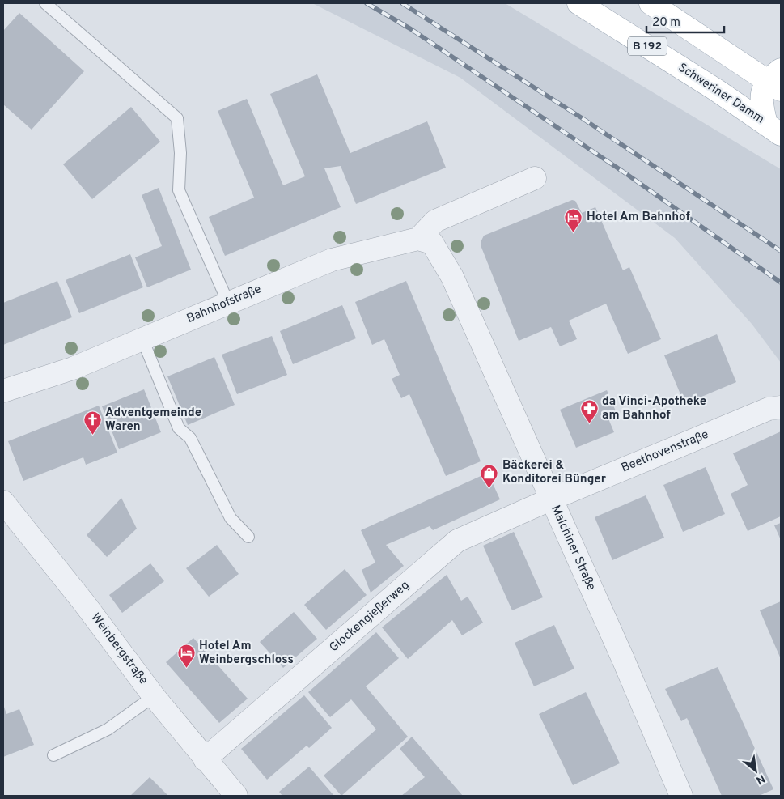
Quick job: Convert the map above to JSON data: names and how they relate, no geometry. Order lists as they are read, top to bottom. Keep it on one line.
{"streets":{"main road":["B 192","Schweriner Damm"],"street":["Bahnhofstraße","Beethovenstraße","Malchiner Straße","Glockengießerweg","Weinbergstraße"]},"crossings":[["B 192","Schweriner Damm"],["Bahnhofstraße","Malchiner Straße"],["Beethovenstraße","Malchiner Straße"],["Beethovenstraße","Glockengießerweg"],["Malchiner Straße","Glockengießerweg"],["Glockengießerweg","Weinbergstraße"]],"places":{"hotel":["Hotel Am Bahnhof","Hotel Am Weinbergschloss"],"pharmacy":["da Vinci-Apotheke am Bahnhof"],"church":["Adventgemeinde Waren"],"shop":["Bäckerei & Konditorei Bünger"]},"scale_bar":"20 m","north":"bottom right"}
